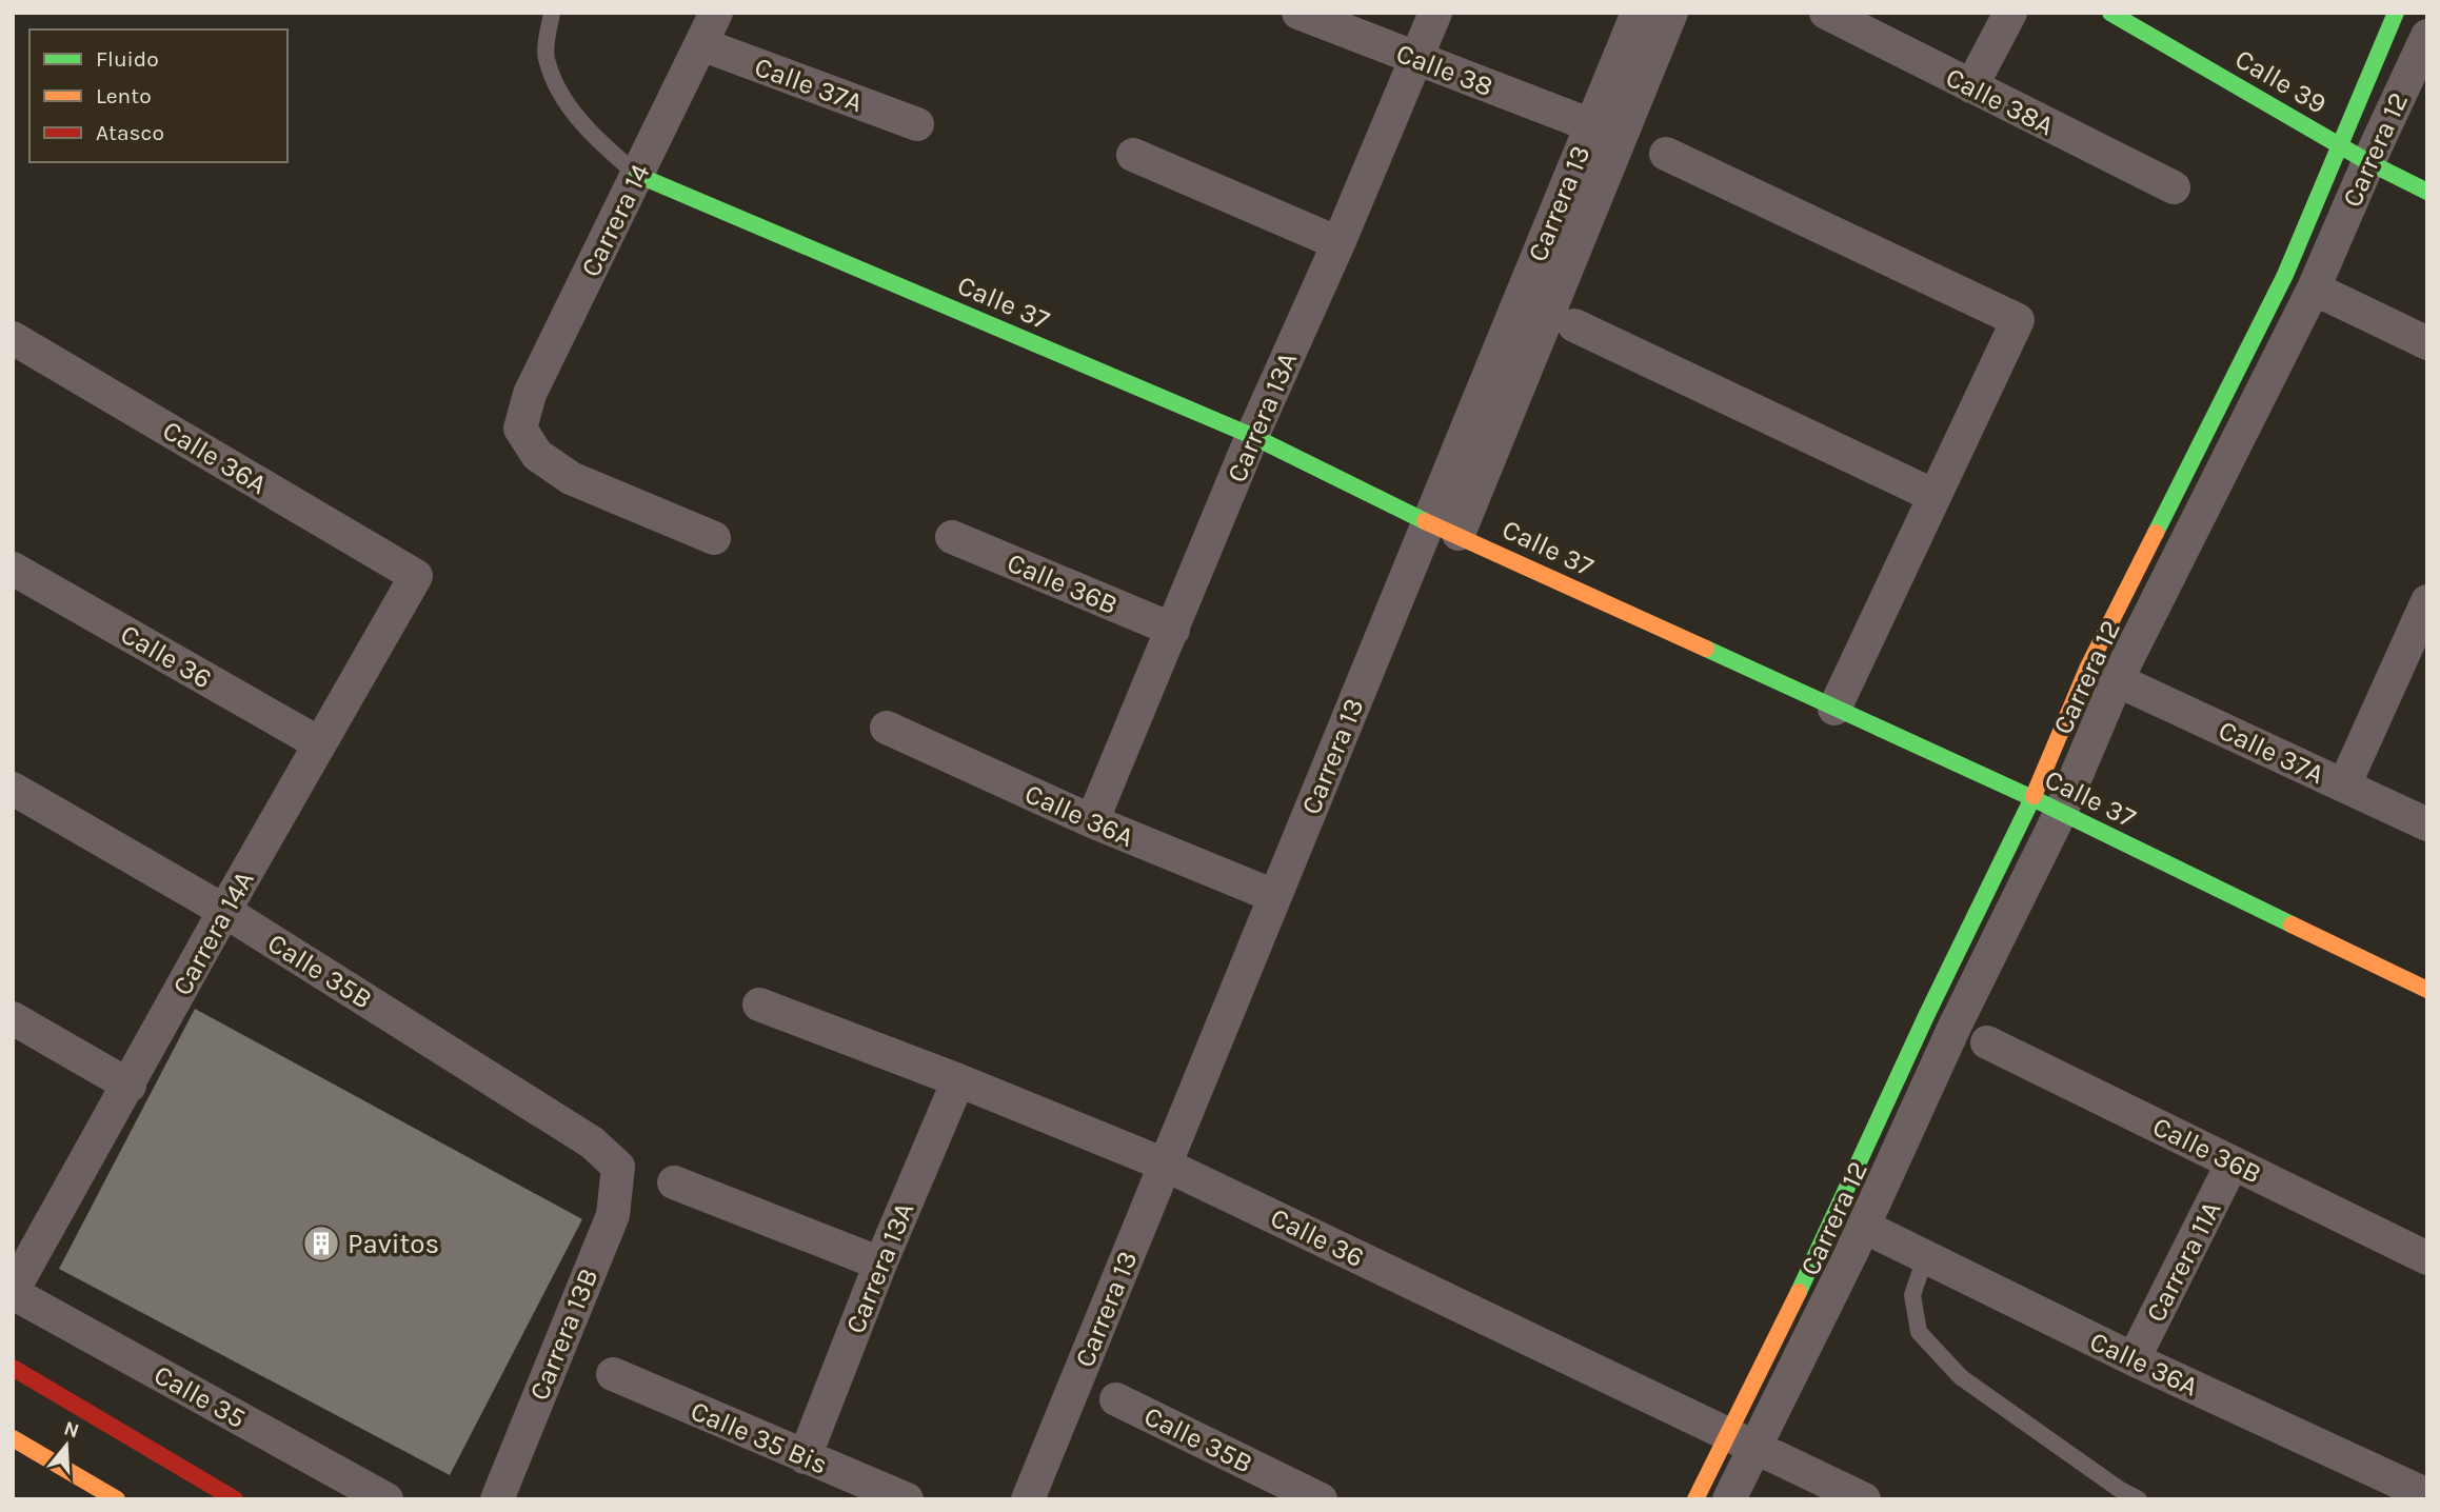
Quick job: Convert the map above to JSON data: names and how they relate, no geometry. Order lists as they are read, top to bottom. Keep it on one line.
{"streets":{"street":["Calle 38","Calle 39","Calle 37A","Calle 38A","Carrera 12","Carrera 13","Carrera 14","Calle 37","Carrera 13A","Calle 36A","Calle 36B","Calle 36","Carrera 14A","Calle 35B","Carrera 11A","Carrera 13B","Calle 35","Calle 35 Bis"]},"crossings":[["Calle 38","Carrera 13"],["Calle 38","Carrera 13A"],["Calle 39","Carrera 12"],["Calle 37A","Carrera 12"],["Calle 37A","Carrera 14"],["Carrera 12","Calle 37"],["Carrera 12","Calle 36A"],["Carrera 12","Calle 36"],["Carrera 13","Calle 37"],["Carrera 13","Calle 36A"],["Carrera 13","Calle 36"],["Carrera 14","Calle 37"],["Calle 37","Carrera 13A"],["Carrera 13A","Calle 36A"],["Carrera 13A","Calle 36B"],["Carrera 13A","Calle 36"],["Carrera 13A","Calle 35 Bis"],["Calle 36A","Carrera 14A"],["Calle 36A","Carrera 11A"],["Calle 36B","Carrera 11A"],["Calle 36","Carrera 14A"],["Carrera 14A","Calle 35B"],["Carrera 14A","Calle 35"],["Calle 35B","Carrera 13B"]],"places":{"building":["Pavitos"]},"legend":["Fluido","Lento","Atasco"],"north":"top"}
